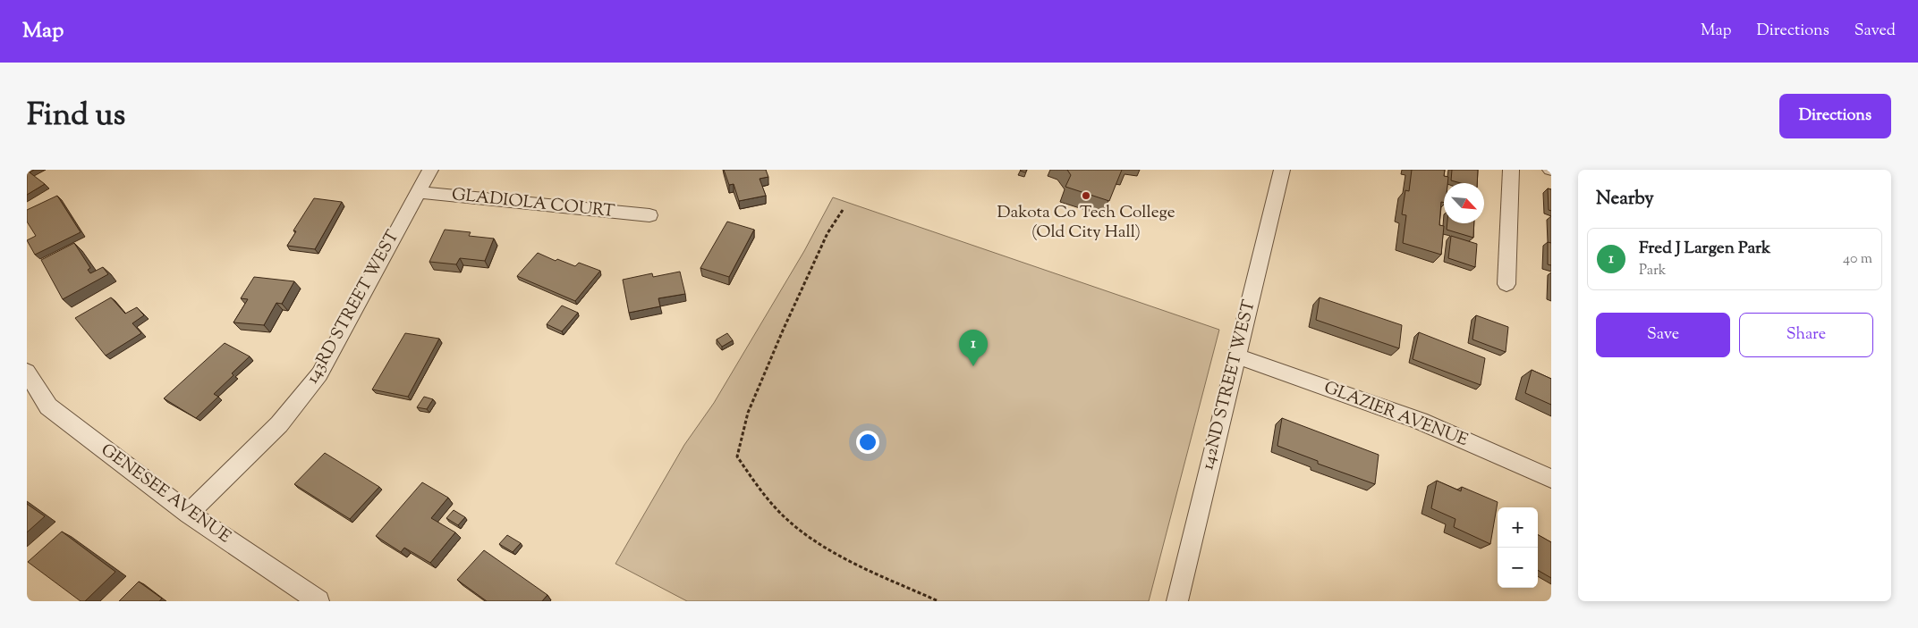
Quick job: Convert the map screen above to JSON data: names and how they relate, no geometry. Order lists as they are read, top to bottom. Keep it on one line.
{"streets":{"street":["GLADIOLA COURT","143RD STREET WEST","142ND STREET WEST","GLAZIER AVENUE","GENESEE AVENUE"]},"crossings":[["GLADIOLA COURT","143RD STREET WEST"],["143RD STREET WEST","GENESEE AVENUE"],["142ND STREET WEST","GLAZIER AVENUE"]],"places":["Dakota Co Tech College (Old City Hall)"],"north":"bottom right","page":{"header":"Map","nav":["Map","Directions","Saved"],"title":"Find us","buttons":["Directions",["Save","Share"]],"heading":"Nearby","list":[{"mark":"1","name":"Fred J Largen Park","note":"Park","value":"40 m"}],"pins":"1","map_buttons":["+","−"]}}
